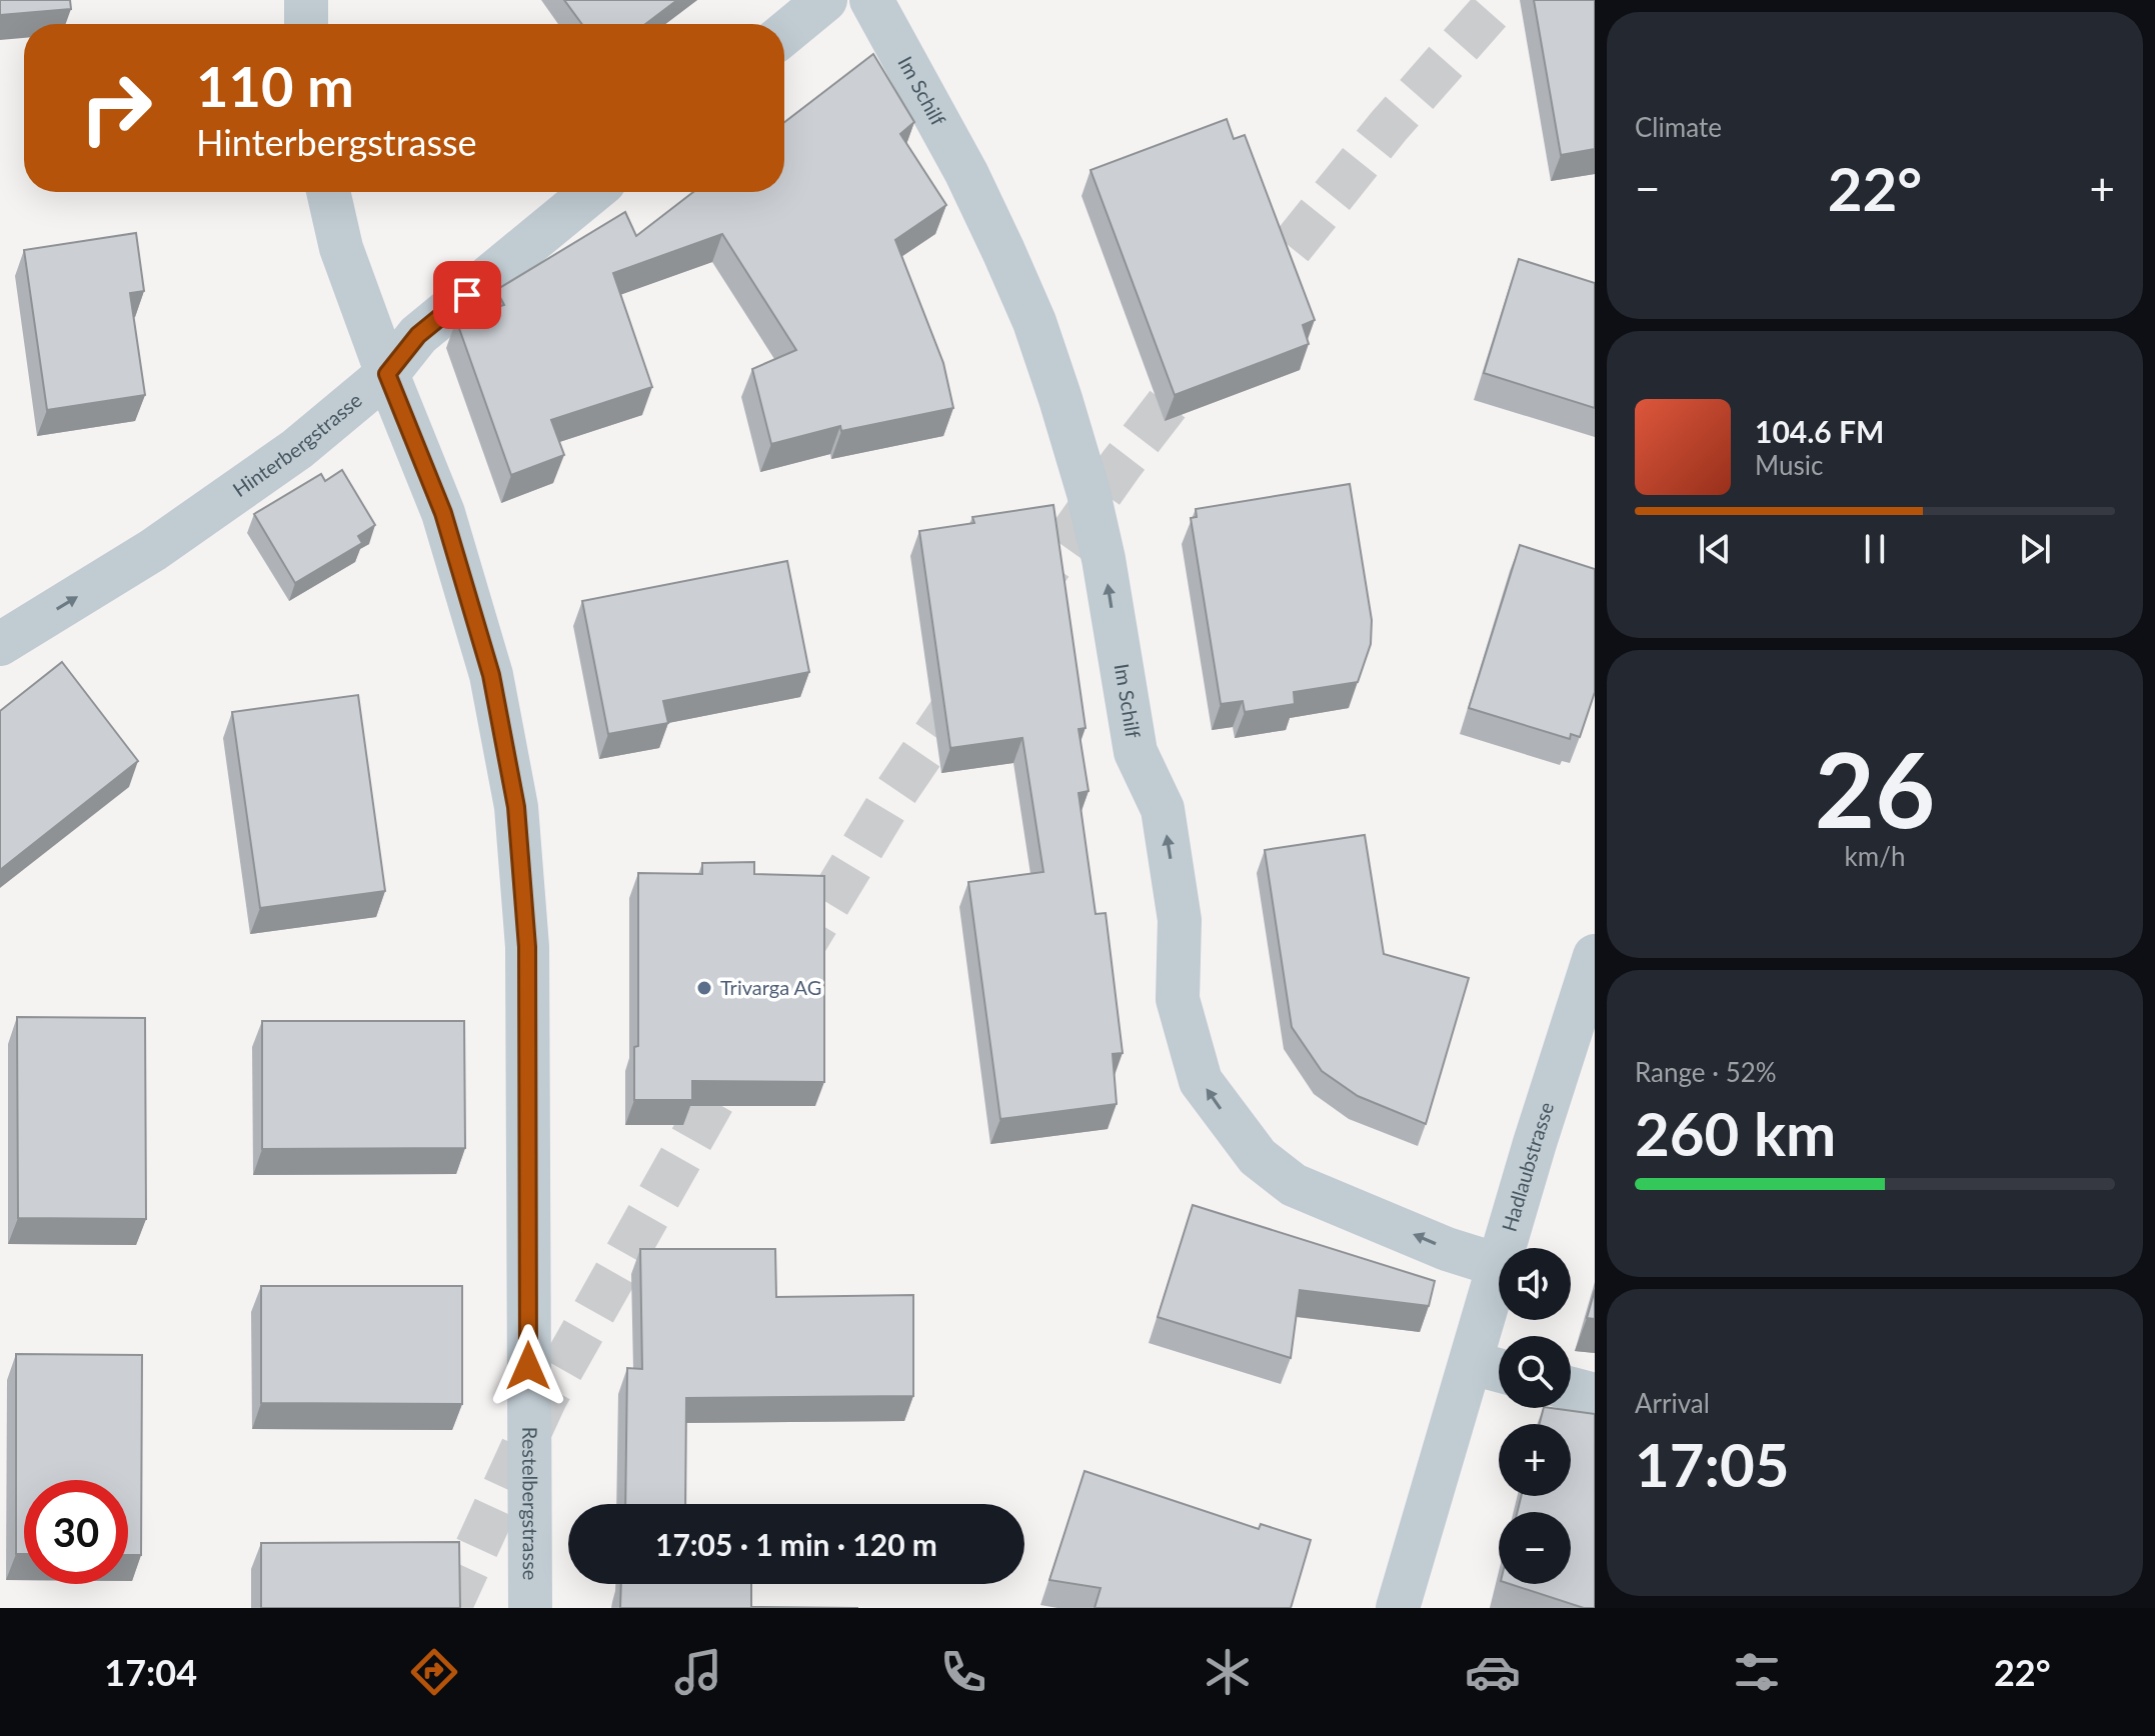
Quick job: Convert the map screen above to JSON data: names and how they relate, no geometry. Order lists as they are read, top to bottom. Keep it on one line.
{"streets":{"street":["Im Schilf","Hinterbergstrasse","Hadlaubstrasse","Restelbergstrasse"]},"crossings":[["Im Schilf","Hadlaubstrasse"],["Hinterbergstrasse","Restelbergstrasse"]],"one_way":["Im Schilf","Hinterbergstrasse"],"places":["Trivarga AG"],"page":{"tile":["Climate",["26","km/h"],["Range · 52%","260 km"],["Arrival","17:05"]],"turn":["110 m","Hinterbergstrasse"],"heat":["−","22°","+"],"song":["104.6 FM","Music"],"map_buttons":["+","−"],"limit":"30","trip":"17:05 · 1 min · 120 m","tabs":["17:04","22°"]}}
